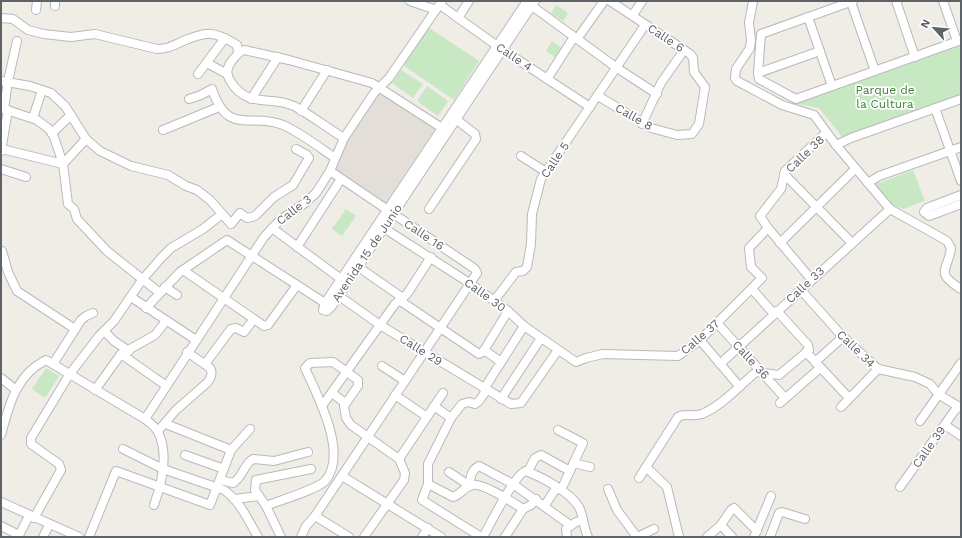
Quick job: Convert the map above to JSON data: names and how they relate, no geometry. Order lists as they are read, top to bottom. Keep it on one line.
{"streets":{"street":["Calle 6","Calle 4","Calle 8","Calle 38","Calle 5","Calle 3","Calle 16","Avenida 15 de Junio","Calle 33","Calle 30","Calle 37","Calle 34","Calle 29","Calle 36","Calle 39"]},"crossings":[["Calle 6","Calle 8"],["Calle 6","Calle 5"],["Calle 4","Calle 5"],["Calle 4","Calle 3"],["Calle 4","Avenida 15 de Junio"],["Calle 8","Calle 5"],["Calle 38","Calle 37"],["Calle 5","Calle 30"],["Calle 3","Calle 16"],["Calle 16","Avenida 15 de Junio"],["Calle 16","Calle 30"],["Avenida 15 de Junio","Calle 29"],["Calle 33","Calle 34"],["Calle 33","Calle 36"],["Calle 30","Calle 37"],["Calle 30","Calle 29"],["Calle 37","Calle 36"]],"parks":["Parque de la Cultura"],"north":"top left"}
